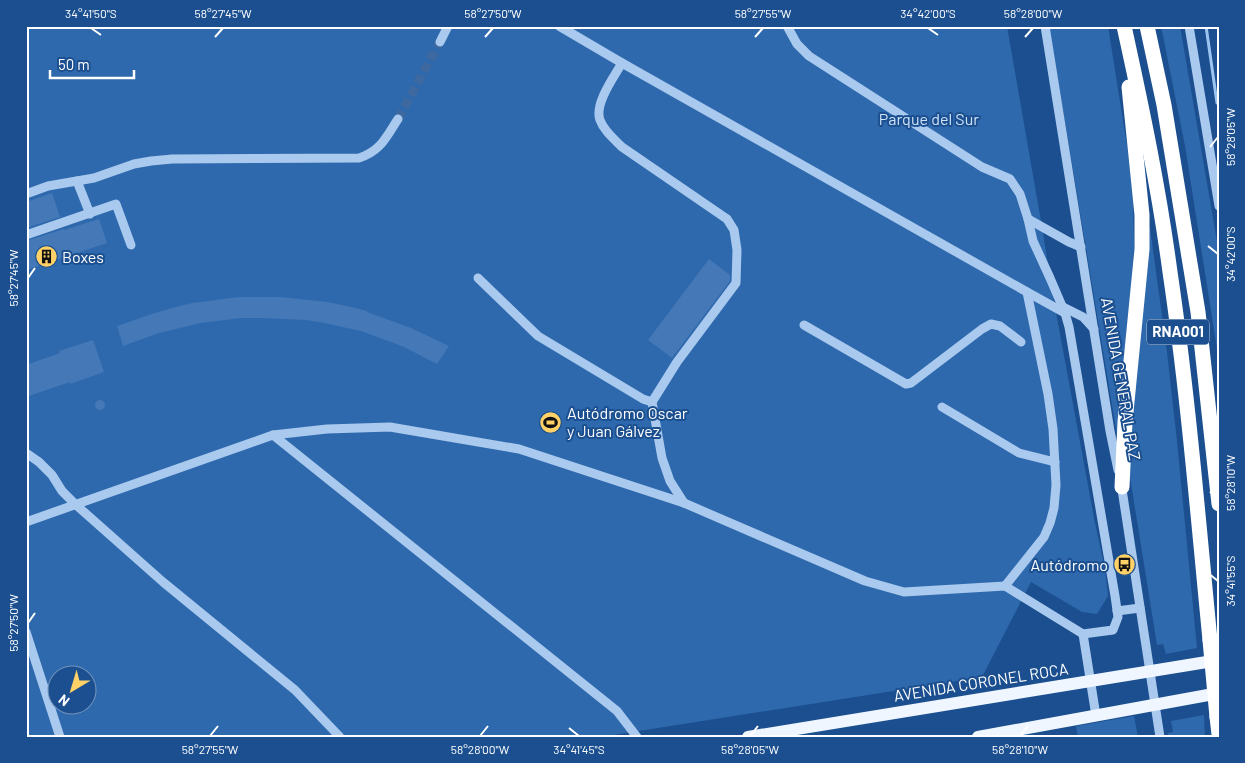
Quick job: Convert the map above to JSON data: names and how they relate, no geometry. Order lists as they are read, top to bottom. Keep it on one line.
{"streets":{"highway":["RNA001"],"main road":["AVENIDA CORONEL ROCA"],"street":["AVENIDA GENERAL PAZ"]},"crossings":[["AVENIDA GENERAL PAZ","AVENIDA CORONEL ROCA"]],"parks":["Parque del Sur"],"places":{"building":["Boxes"],"sports":["Autódromo Oscar y Juan Gálvez"],"bus stop":["Autódromo"]},"scale_bar":"50 m","north":"bottom left","coordinates":["34°41'50\"S","58°27'45\"W","58°27'50\"W","58°27'55\"W","34°42'00\"S","58°28'00\"W","58°28'05\"W","58°28'10\"W","34°41'55\"S","34°41'45\"S"]}
